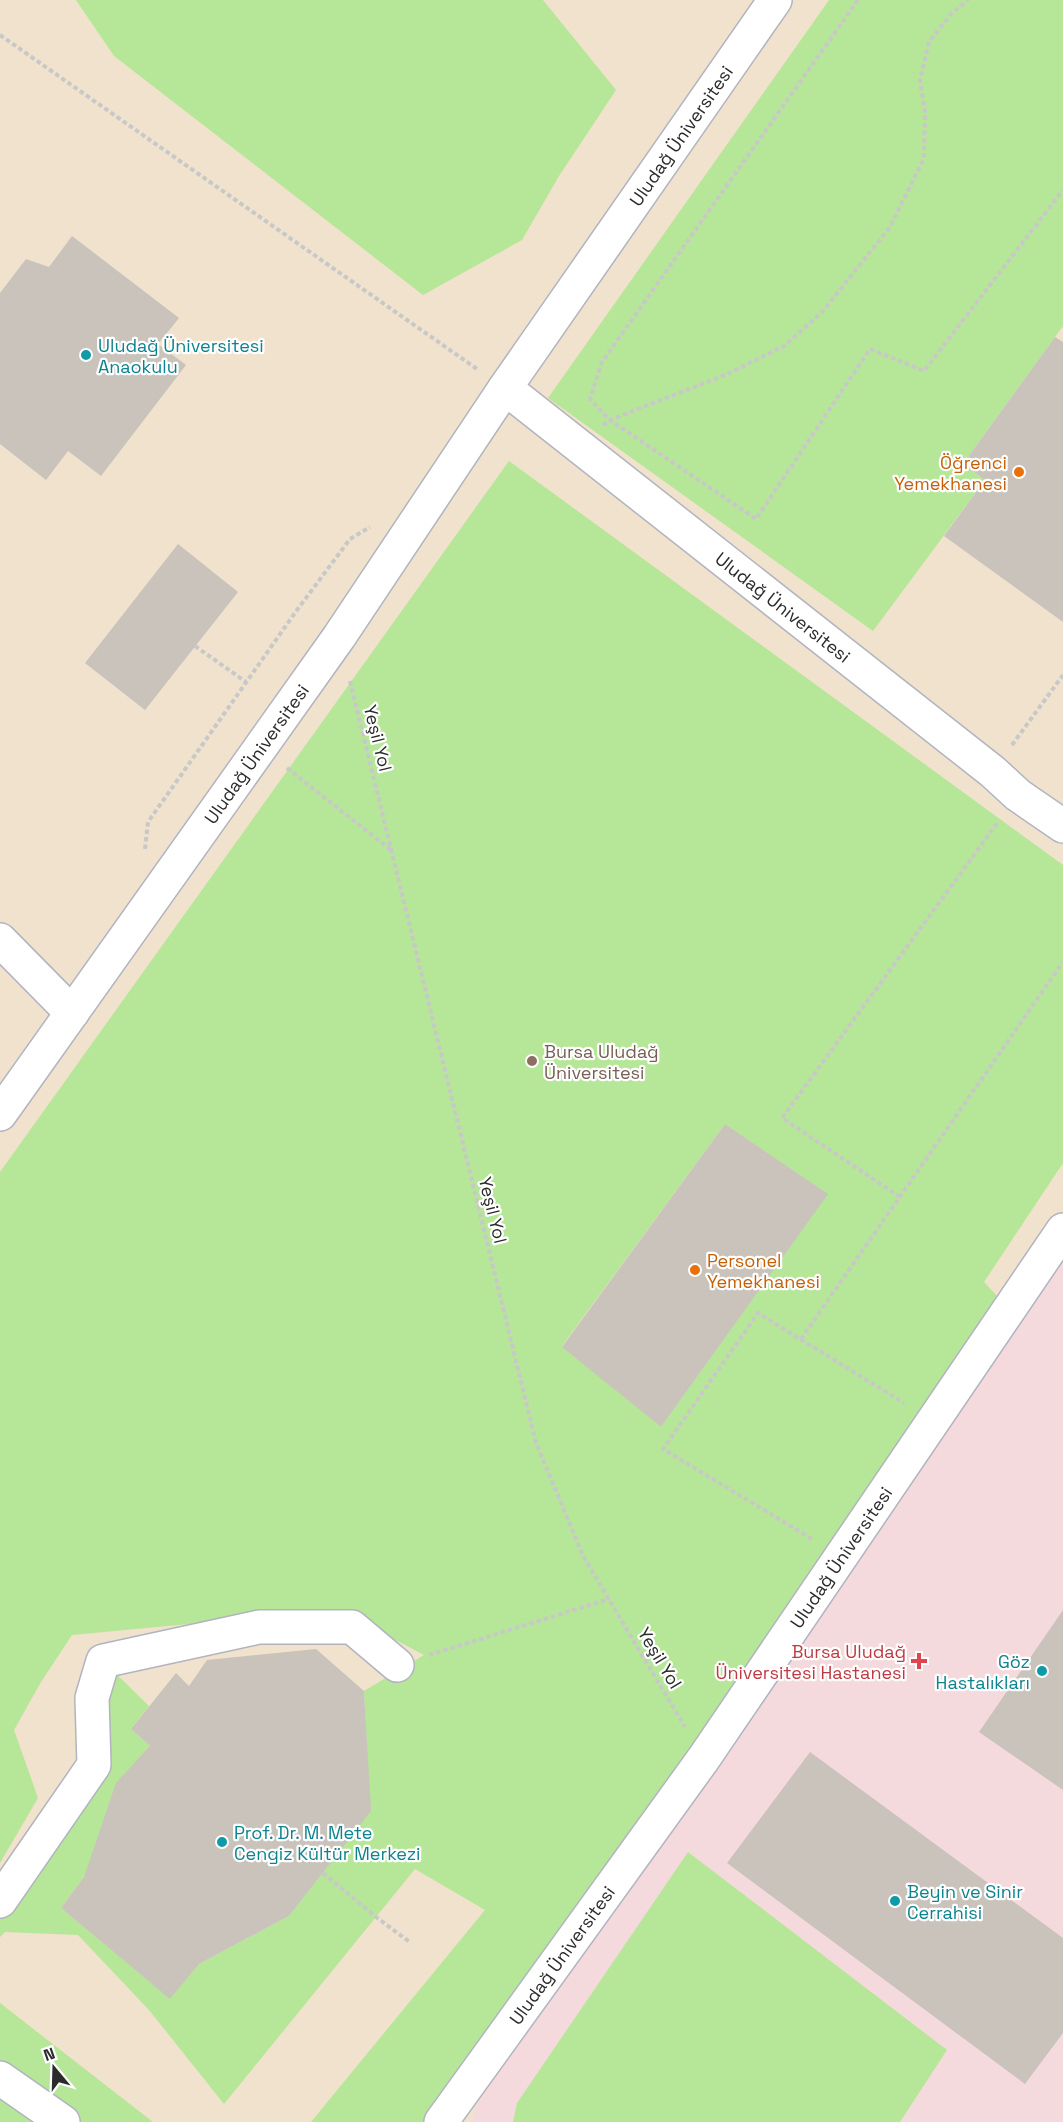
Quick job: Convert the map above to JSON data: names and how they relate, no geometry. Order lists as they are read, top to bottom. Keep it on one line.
{"streets":{"street":["Uludağ Üniversitesi"],"path":["Yeşil Yol"]},"crossings":[["Uludağ Üniversitesi","Yeşil Yol"]],"places":{"other":["Uludağ Üniversitesi Anaokulu","Öğrenci Yemekhanesi","Bursa Uludağ Üniversitesi","Personel Yemekhanesi","Göz Hastalıkları","Prof. Dr. M. Mete Cengiz Kültür Merkezi","Beyin ve Sinir Cerrahisi"],"health":["Bursa Uludağ Üniversitesi Hastanesi"]},"north":"top"}
